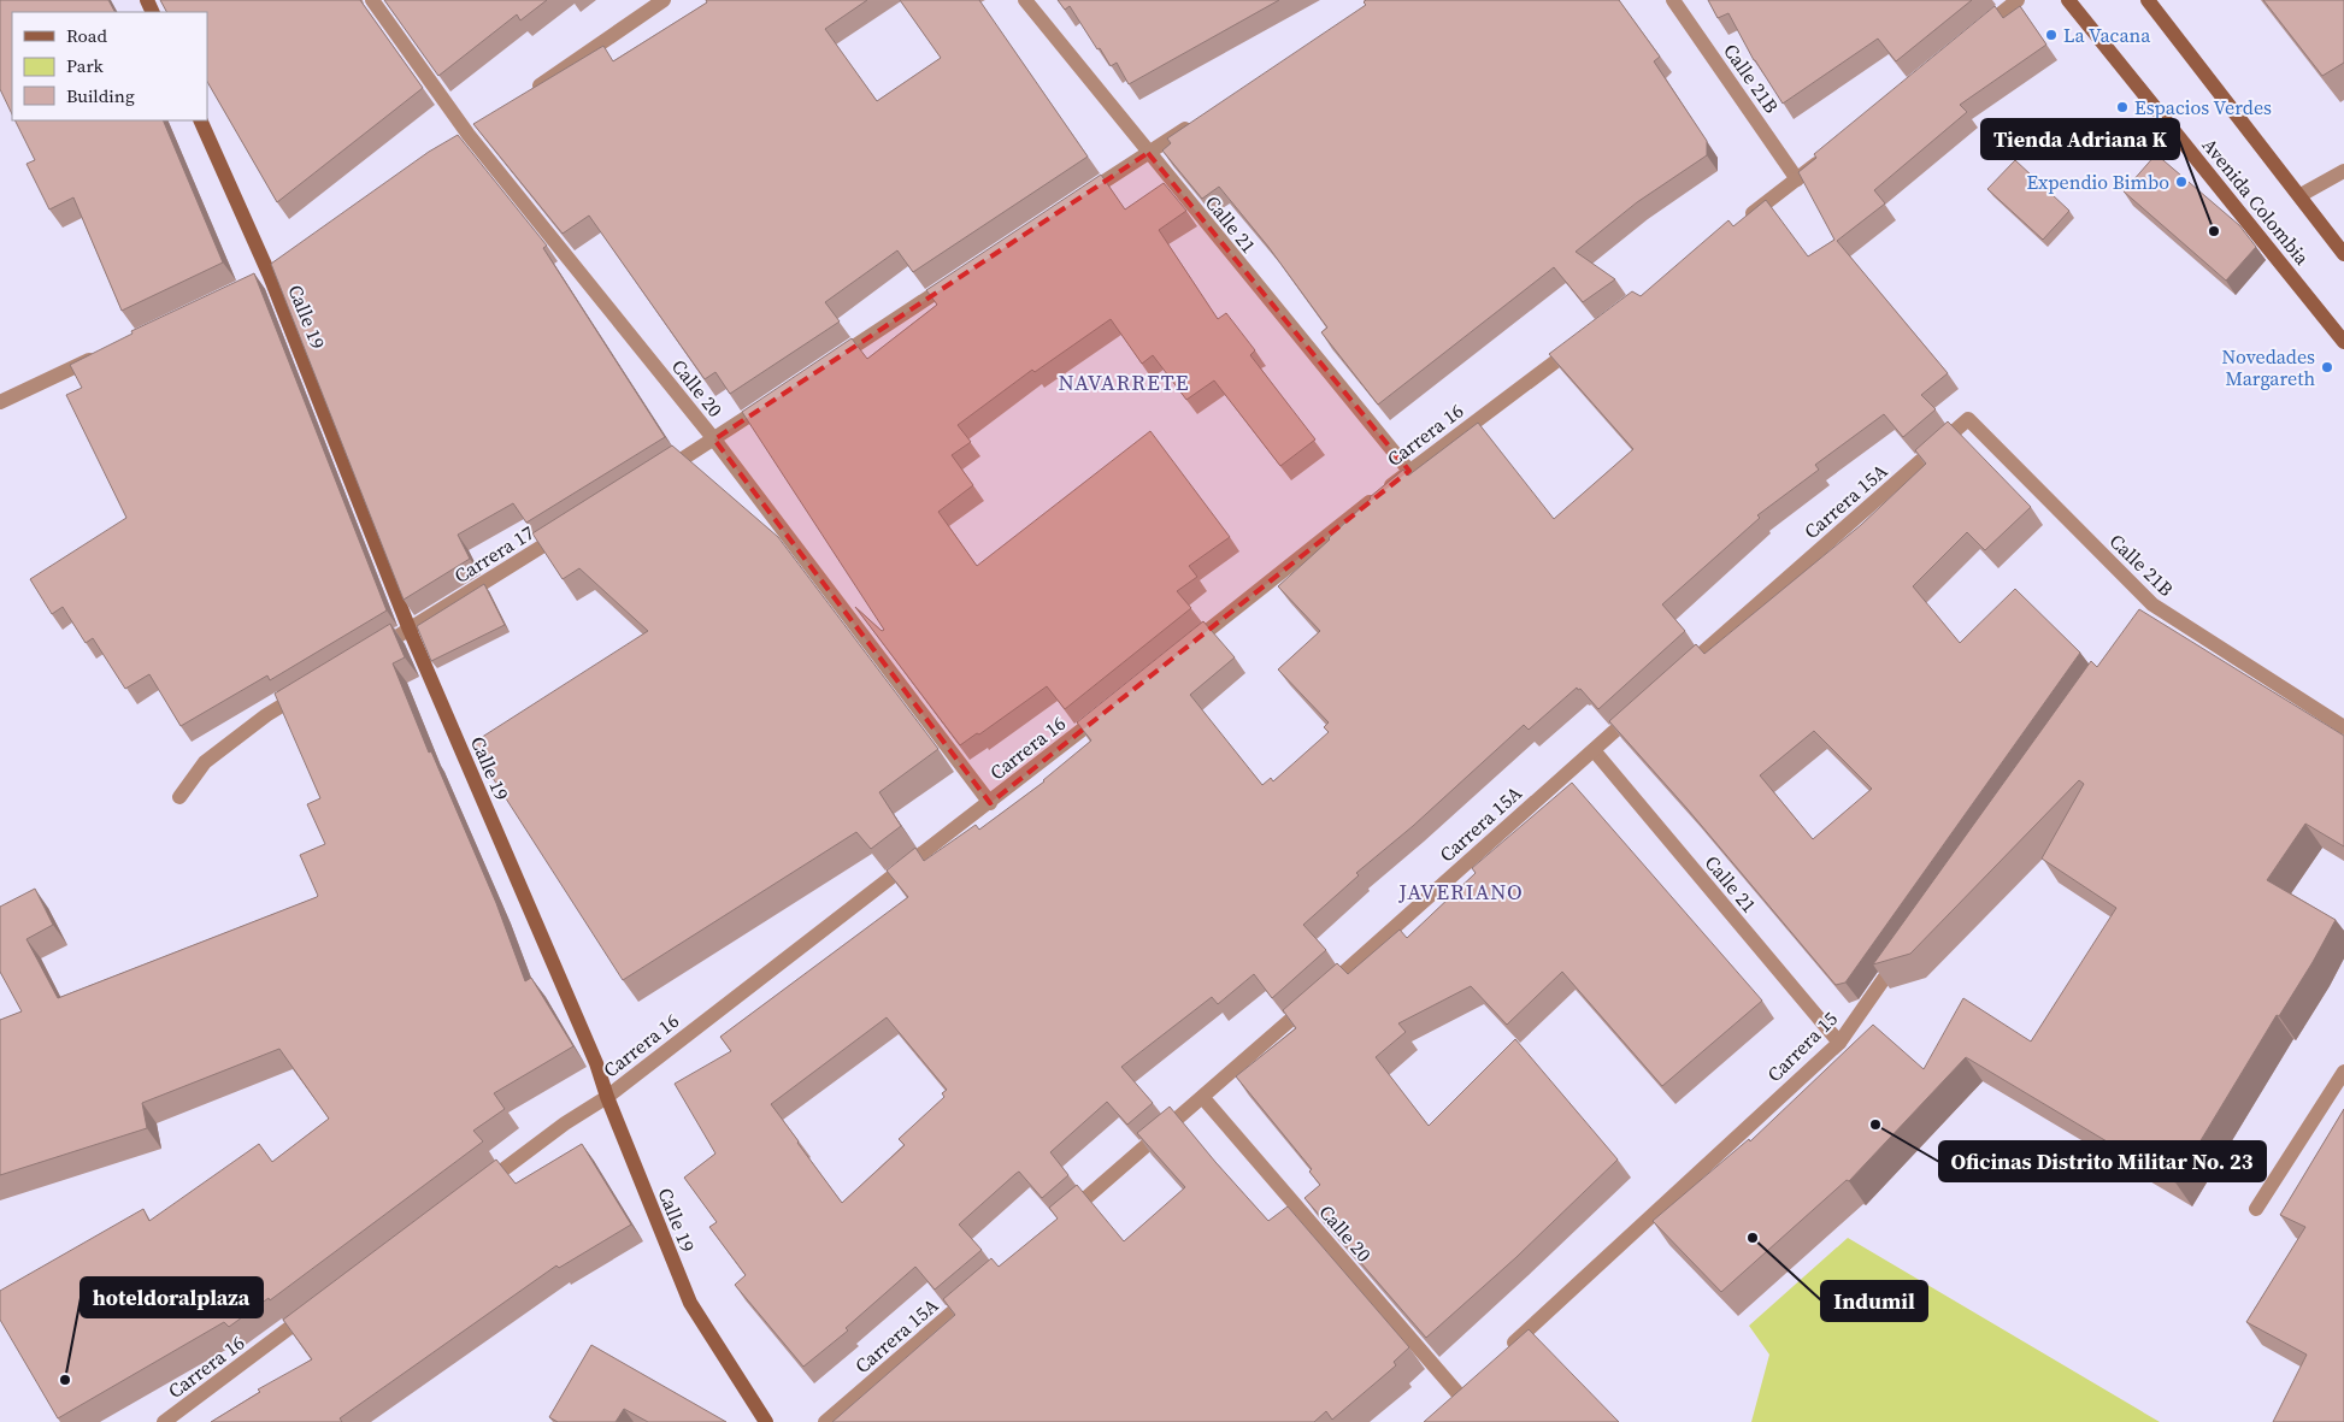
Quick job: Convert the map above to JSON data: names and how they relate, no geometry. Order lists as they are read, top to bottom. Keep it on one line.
{"streets":{"street":["Calle 21B","Avenida Colombia","Calle 21","Calle 19","Calle 20","Carrera 16","Carrera 15A","Carrera 17","Carrera 15"]},"crossings":[["Calle 21B","Carrera 15A"],["Calle 21","Carrera 16"],["Calle 21","Carrera 15A"],["Calle 21","Carrera 15"],["Calle 19","Carrera 16"],["Calle 19","Carrera 17"],["Calle 20","Carrera 16"],["Calle 20","Carrera 15A"]],"districts":["NAVARRETE","JAVERIANO"],"places":["La Vacana","Espacios Verdes","Expendio Bimbo","Tienda Adriana K","Novedades Margareth","Oficinas Distrito Militar No. 23","Indumil","hoteldoralplaza"],"legend":["Road","Park","Building"]}
